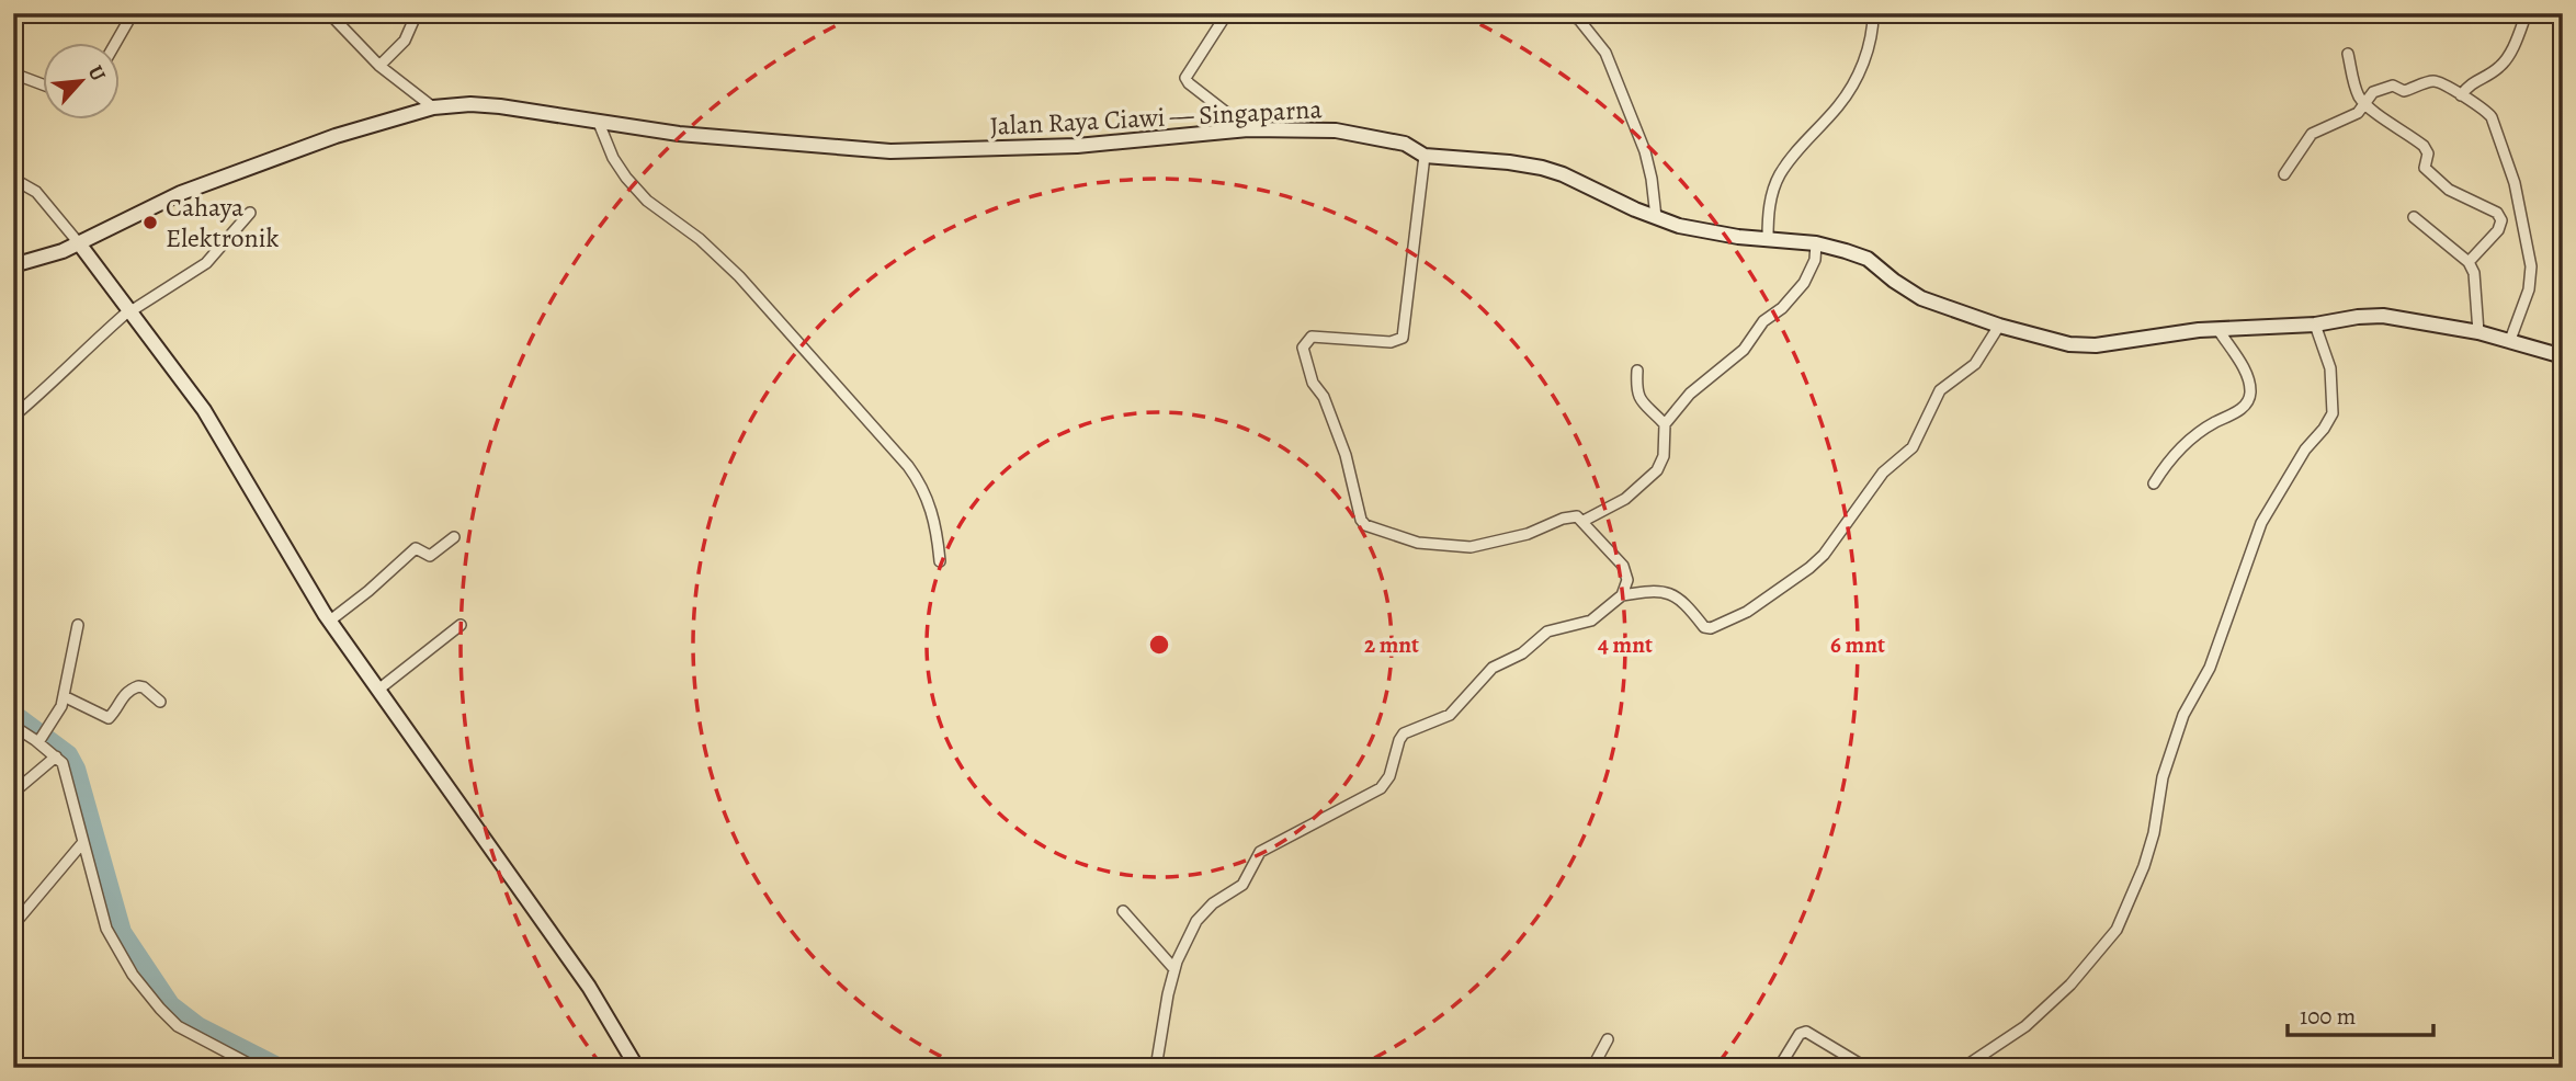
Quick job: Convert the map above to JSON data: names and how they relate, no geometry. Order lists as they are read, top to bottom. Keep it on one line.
{"streets":{"main road":["Jalan Raya Ciawi — Singaparna"]},"places":["Cahaya Elektronik"],"scale_bar":"100 m","north":"top right","rings":["2 mnt","4 mnt","6 mnt"]}
